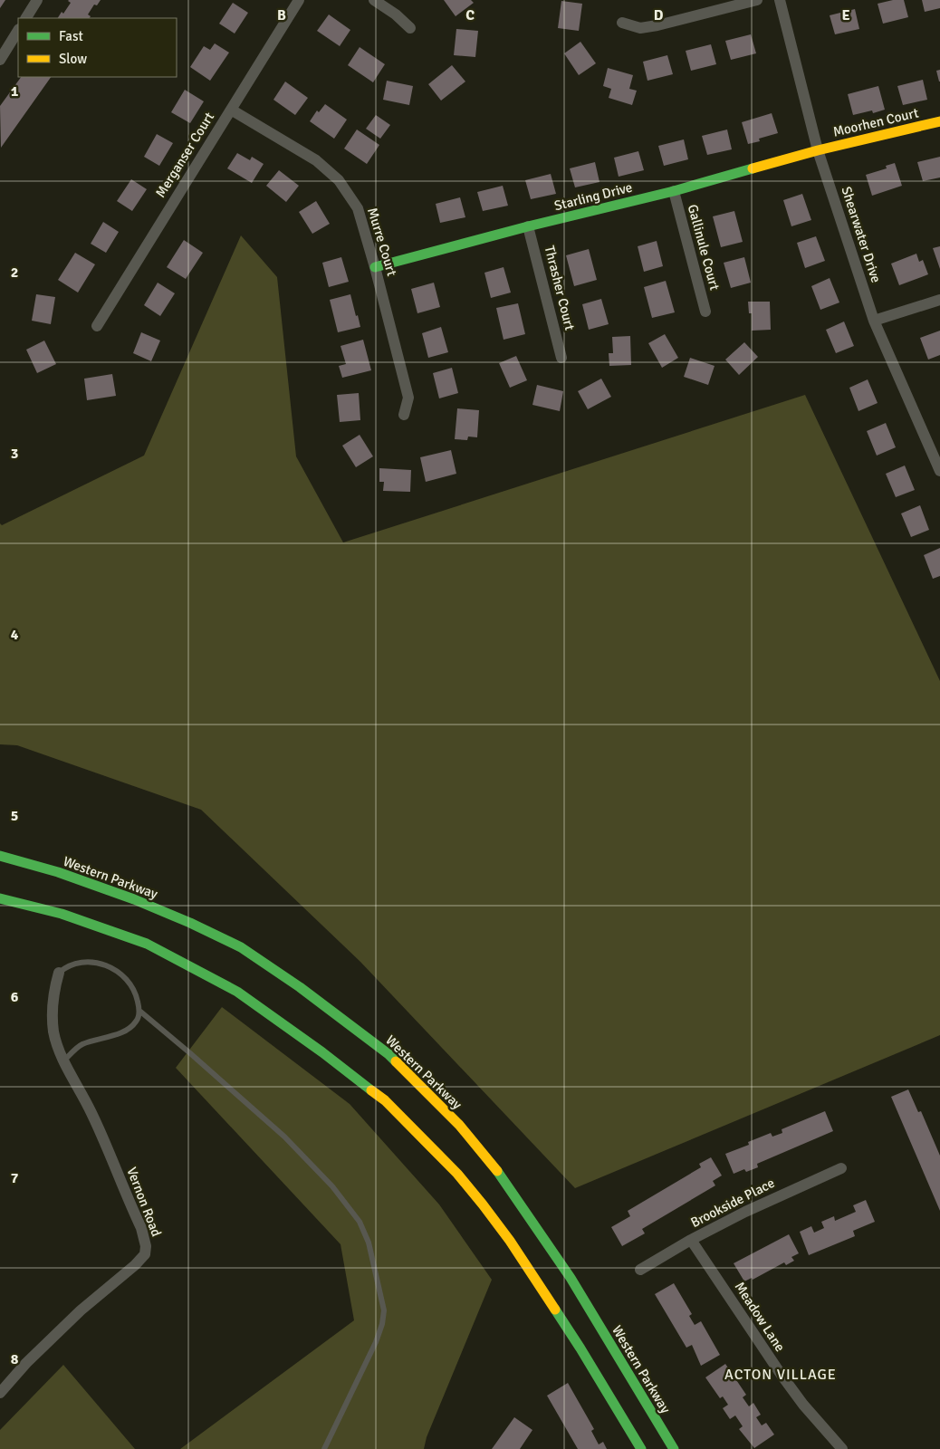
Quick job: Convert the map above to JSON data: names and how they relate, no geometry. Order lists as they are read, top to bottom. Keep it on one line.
{"streets":{"main road":["Moorhen Court","Starling Drive","Western Parkway"],"street":["Merganser Court","Shearwater Drive","Murre Court","Gallinule Court","Thrasher Court","Vernon Road","Brookside Place","Meadow Lane"]},"crossings":[["Moorhen Court","Starling Drive"],["Moorhen Court","Shearwater Drive"],["Merganser Court","Murre Court"],["Starling Drive","Shearwater Drive"],["Starling Drive","Murre Court"],["Starling Drive","Gallinule Court"],["Starling Drive","Thrasher Court"],["Brookside Place","Meadow Lane"]],"districts":["ACTON VILLAGE"],"legend":["Fast","Slow"],"grid":{"columns":["B","C","D","E"],"rows":["1","2","3","4","5","6","7","8"]}}
